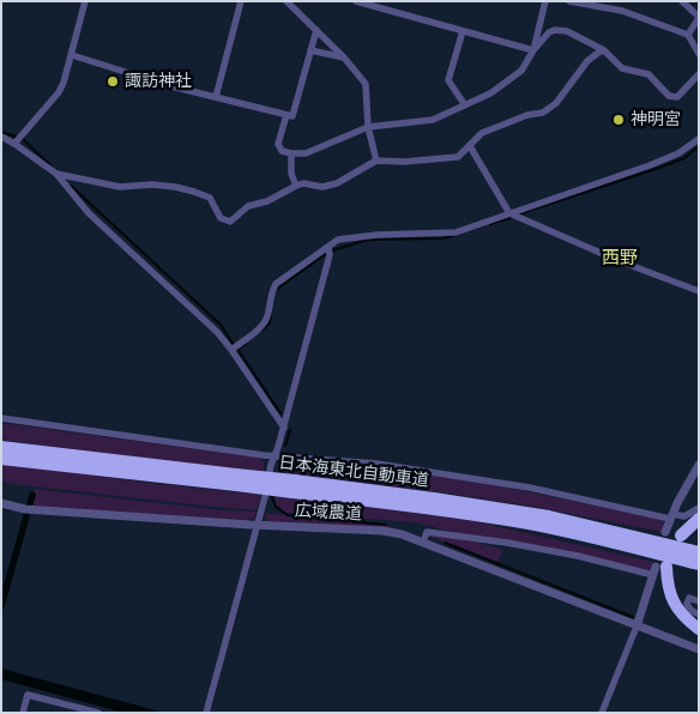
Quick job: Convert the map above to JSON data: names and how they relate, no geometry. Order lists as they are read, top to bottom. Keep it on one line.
{"streets":{"highway":["日本海東北自動車道"],"street":["広域農道"]},"districts":["西野"],"places":["諏訪神社","神明宮"]}
